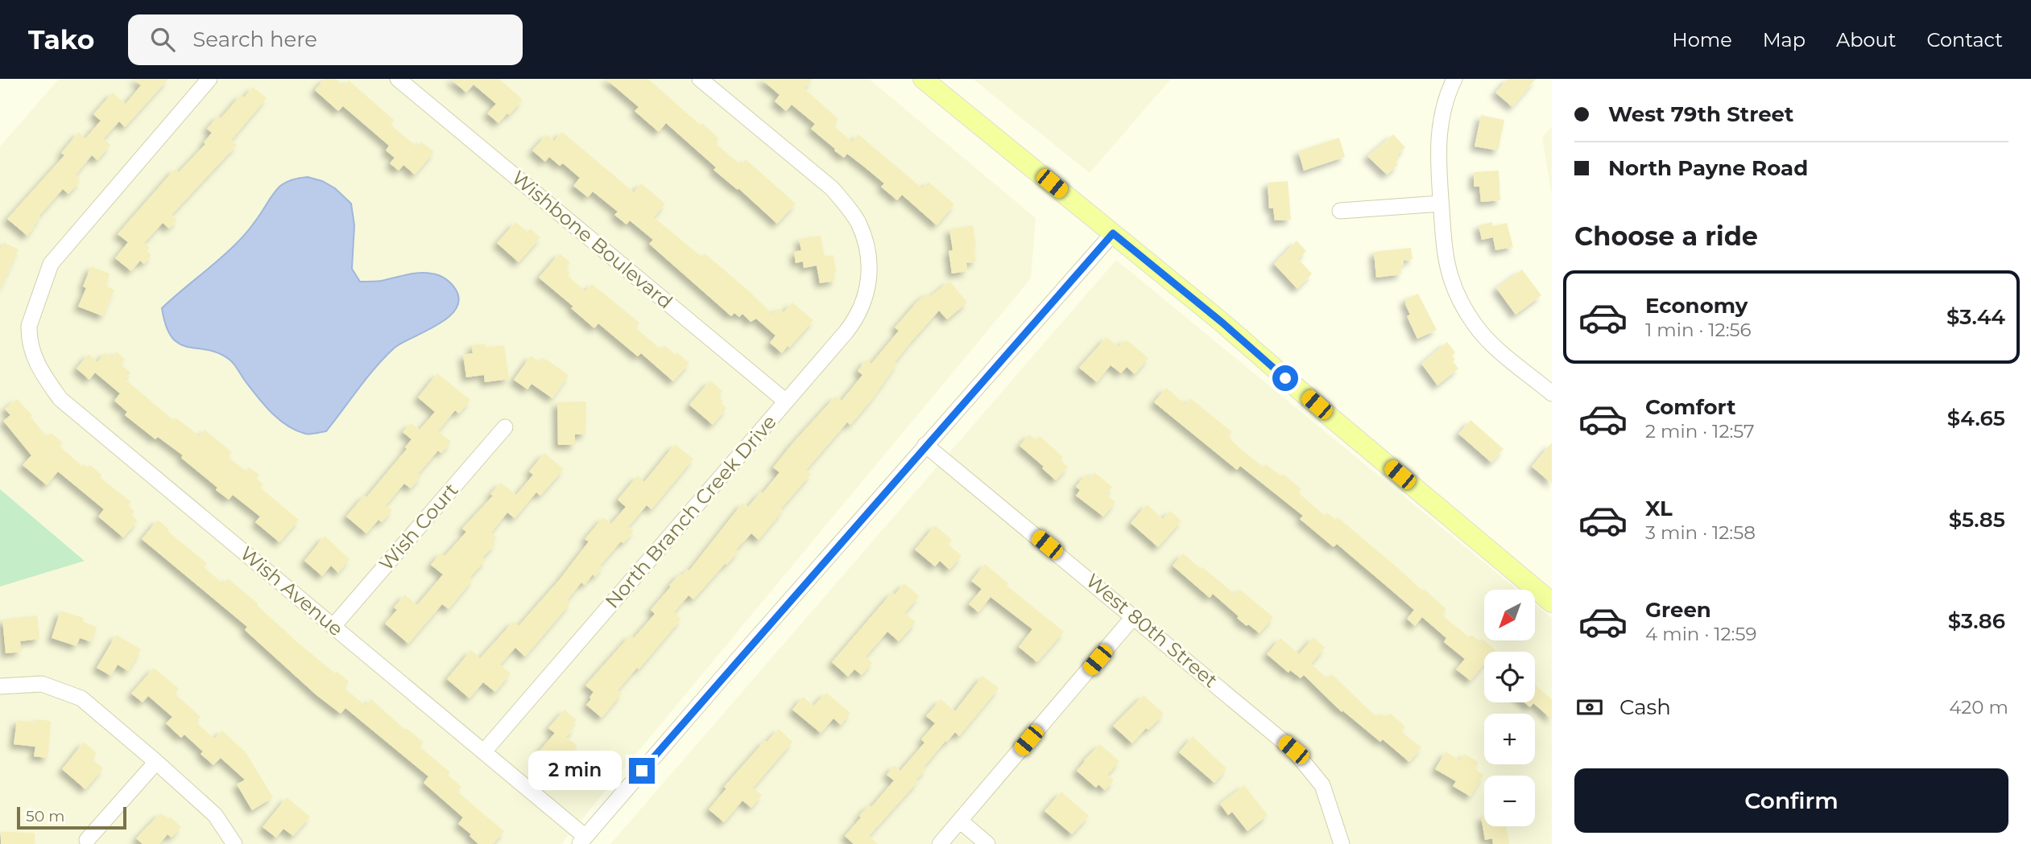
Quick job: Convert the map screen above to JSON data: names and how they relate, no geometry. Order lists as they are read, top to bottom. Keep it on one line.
{"streets":{"street":["Wishbone Boulevard","North Branch Creek Drive","Wish Court","Wish Avenue","West 80th Street"]},"crossings":[["Wishbone Boulevard","North Branch Creek Drive"],["North Branch Creek Drive","Wish Avenue"],["Wish Court","Wish Avenue"]],"scale_bar":"50 m","north":"bottom left","page":{"header":"Tako","search":"Search here","nav":["Home","Map","About","Contact"],"banner":["West 79th Street","North Payne Road"],"heading":"Choose a ride","list":[{"name":"Economy","note":"1 min · 12:56","value":"$3.44"},{"name":"Comfort","note":"2 min · 12:57","value":"$4.65"},{"name":"XL","note":"3 min · 12:58","value":"$5.85"},{"name":"Green","note":"4 min · 12:59","value":"$3.86"}],"map_buttons":["+","−"],"pay":["Cash","420 m"],"bubble":"2 min","buttons":"Confirm","scale":"50 m"}}
